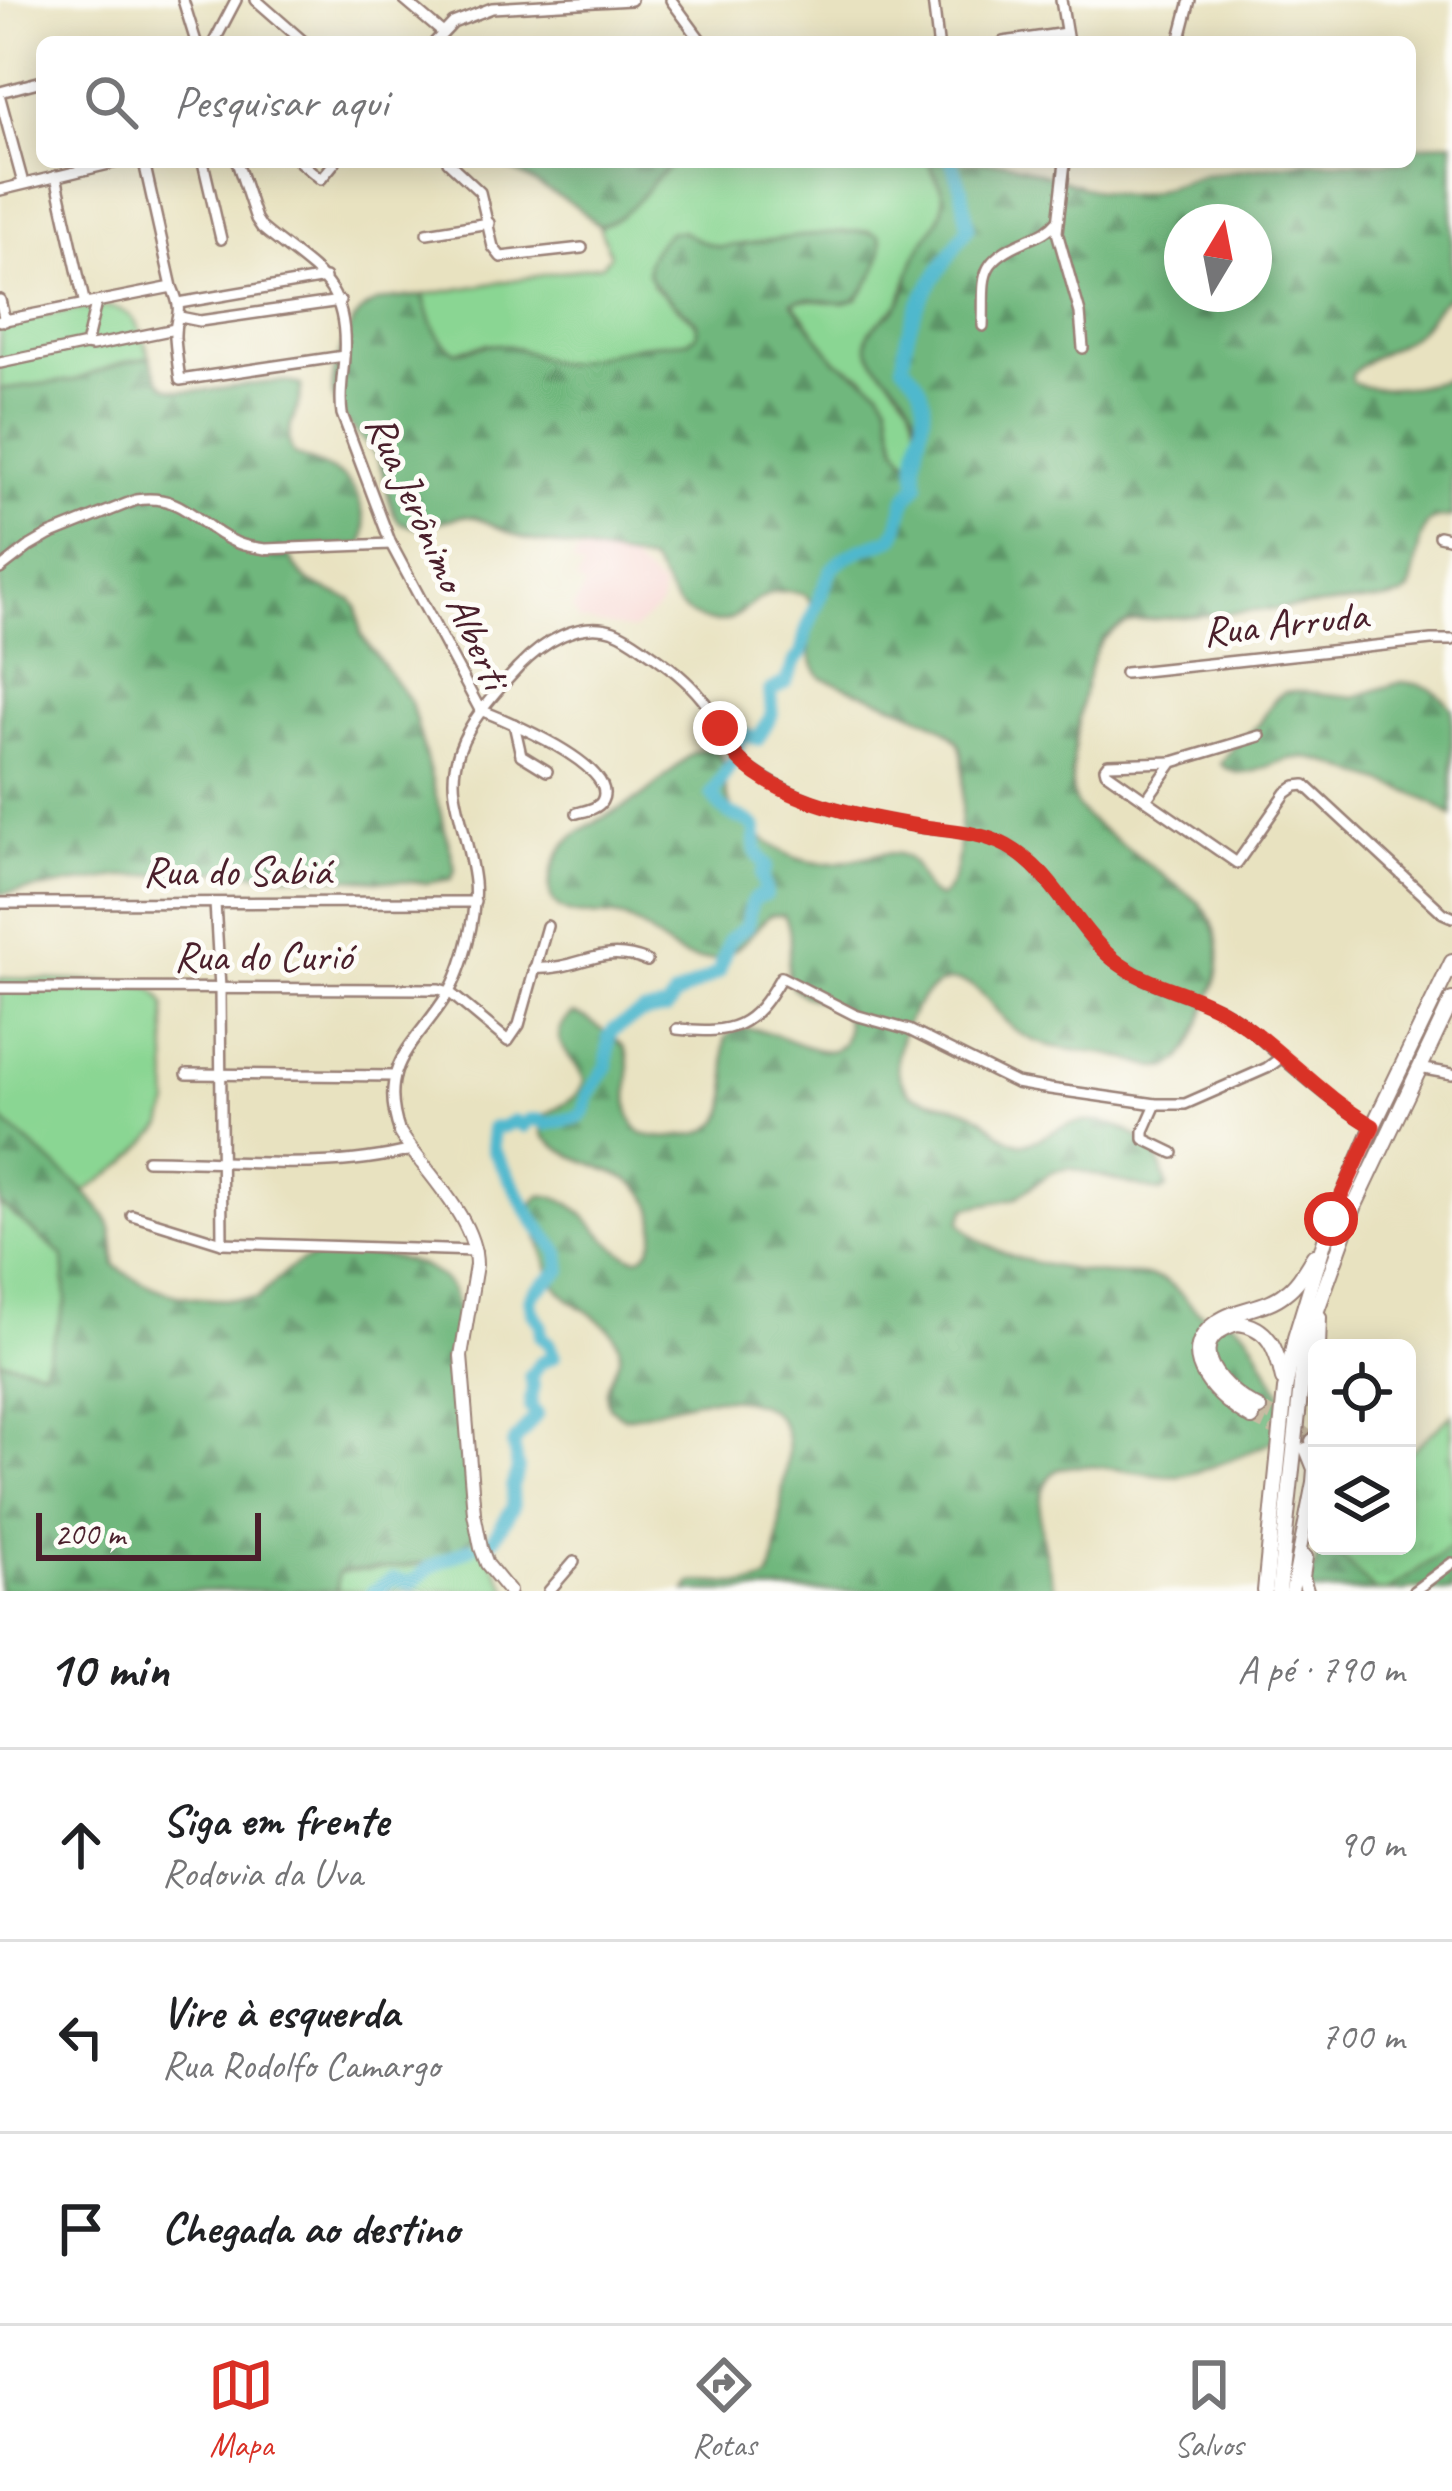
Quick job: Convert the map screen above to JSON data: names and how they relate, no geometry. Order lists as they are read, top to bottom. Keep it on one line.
{"streets":{"street":["Rua Jerônimo Alberti","Rua Arruda","Rua do Sabiá","Rua do Curió"]},"crossings":[["Rua Jerônimo Alberti","Rua do Sabiá"],["Rua Jerônimo Alberti","Rua do Curió"]],"scale_bar":"200 m","north":"top","page":{"search":"Pesquisar aqui","scale":"200 m","heading":["10 min","A pé · 790 m"],"list":[["Siga em frente","Rodovia da Uva","90 m"],["Vire à esquerda","Rua Rodolfo Camargo","700 m"],"Chegada ao destino"],"nav":["Mapa","Rotas","Salvos"]}}
